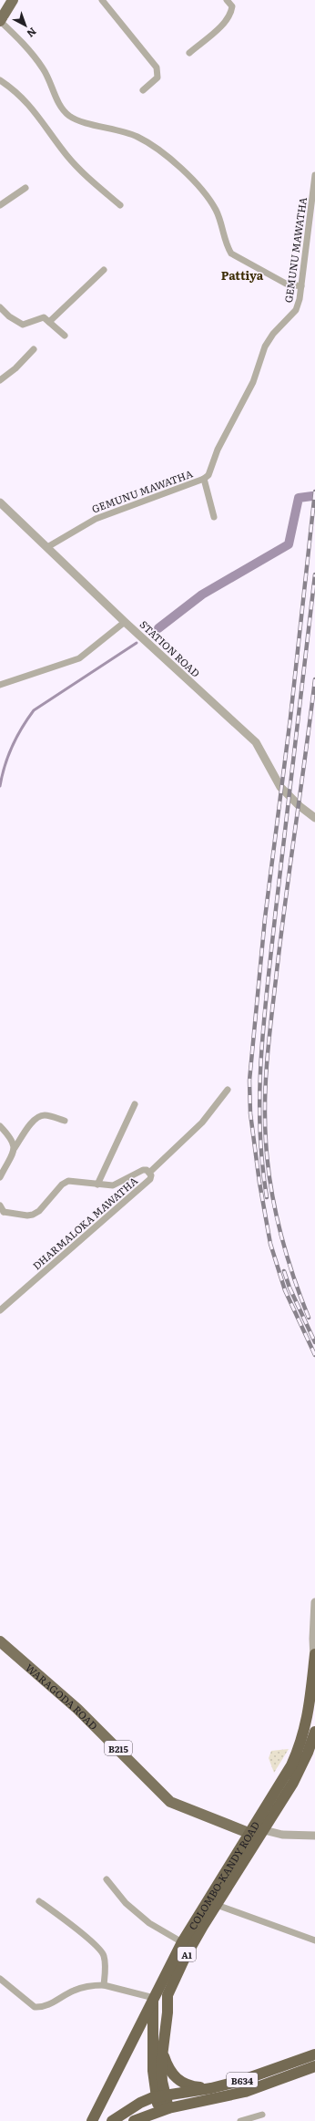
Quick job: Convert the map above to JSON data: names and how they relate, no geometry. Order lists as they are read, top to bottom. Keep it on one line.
{"streets":{"highway":["COLOMBO-KANDY ROAD","A1","B634"],"main road":["WARAGODA ROAD","B215"],"street":["GEMUNU MAWATHA","STATION ROAD","DHARMALOKA MAWATHA"]},"crossings":[["GEMUNU MAWATHA","STATION ROAD"],["WARAGODA ROAD","COLOMBO-KANDY ROAD"],["COLOMBO-KANDY ROAD","A1"],["COLOMBO-KANDY ROAD","B634"]],"districts":["Pattiya"],"north":"bottom right"}
